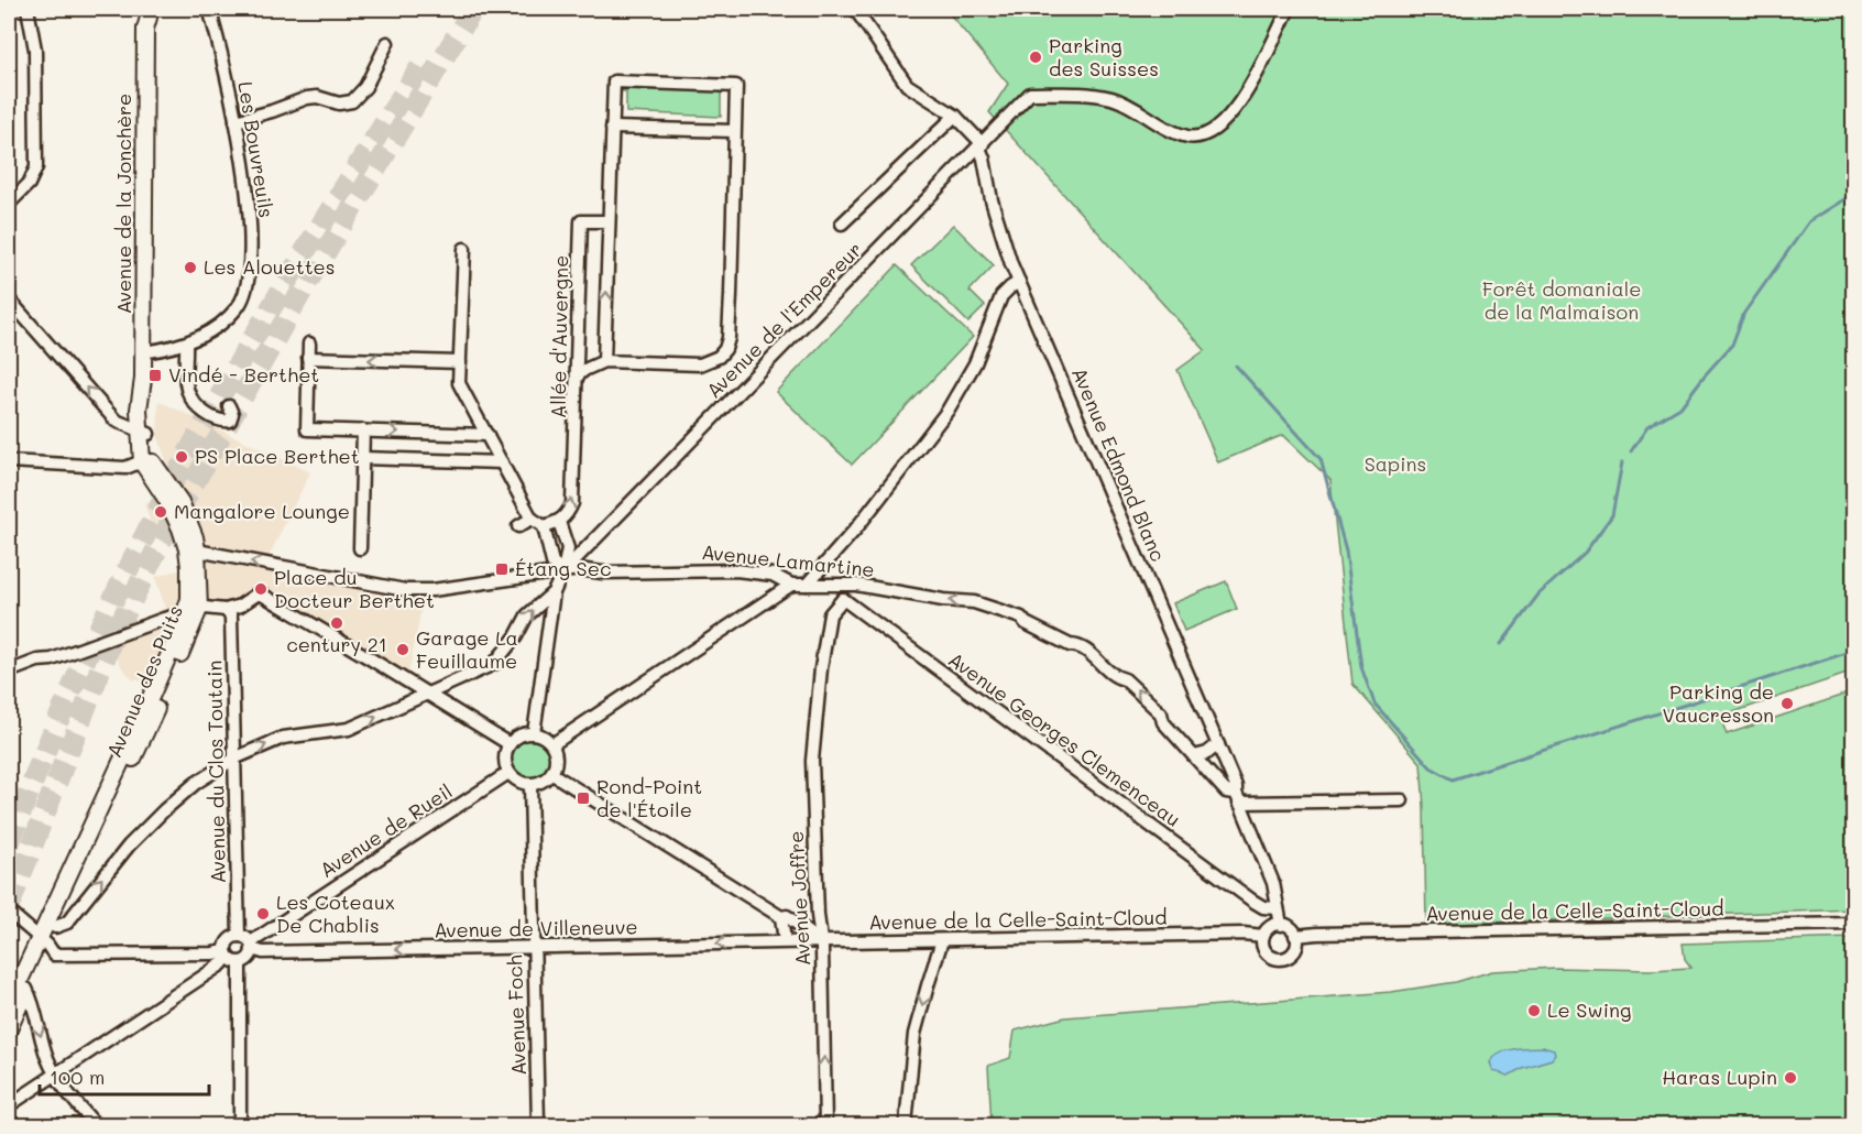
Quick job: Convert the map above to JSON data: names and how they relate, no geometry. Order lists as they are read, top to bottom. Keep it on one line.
{"streets":{"street":["Les Bouvreuils","Avenue de la Jonchère","Avenue de l'Empereur","Allée d'Auvergne","Avenue Edmond Blanc","Avenue Lamartine","Avenue des Puits","Avenue Georges Clemenceau","Avenue du Clos Toutain","Avenue de Rueil","Avenue Joffre","Avenue de la Celle-Saint-Cloud","Avenue de Villeneuve","Avenue Foch"]},"crossings":[["Les Bouvreuils","Avenue de la Jonchère"],["Avenue de la Jonchère","Avenue des Puits"],["Avenue de l'Empereur","Avenue Edmond Blanc"],["Avenue de l'Empereur","Avenue Lamartine"],["Avenue Edmond Blanc","Avenue Lamartine"],["Avenue Lamartine","Avenue des Puits"],["Avenue Georges Clemenceau","Avenue Joffre"],["Avenue du Clos Toutain","Avenue de Rueil"],["Avenue du Clos Toutain","Avenue de Villeneuve"],["Avenue de Rueil","Avenue de Villeneuve"],["Avenue de Rueil","Avenue Foch"],["Avenue Joffre","Avenue de la Celle-Saint-Cloud"],["Avenue Joffre","Avenue de Villeneuve"],["Avenue de la Celle-Saint-Cloud","Avenue de Villeneuve"],["Avenue de Villeneuve","Avenue Foch"]],"one_way":["Allée d'Auvergne","Avenue de Villeneuve"],"parks":["Forêt domaniale de la Malmaison","Sapins"],"places":{"other":["Parking des Suisses","Les Alouettes","PS Place Berthet","Mangalore Lounge","Place du Docteur Berthet","century 21","Garage La Feuillaume","Parking de Vaucresson","Les Coteaux De Chablis","Le Swing","Haras Lupin"],"transit":["Vindé - Berthet","Étang Sec","Rond-Point de l'Étoile"]},"scale_bar":"100 m"}
